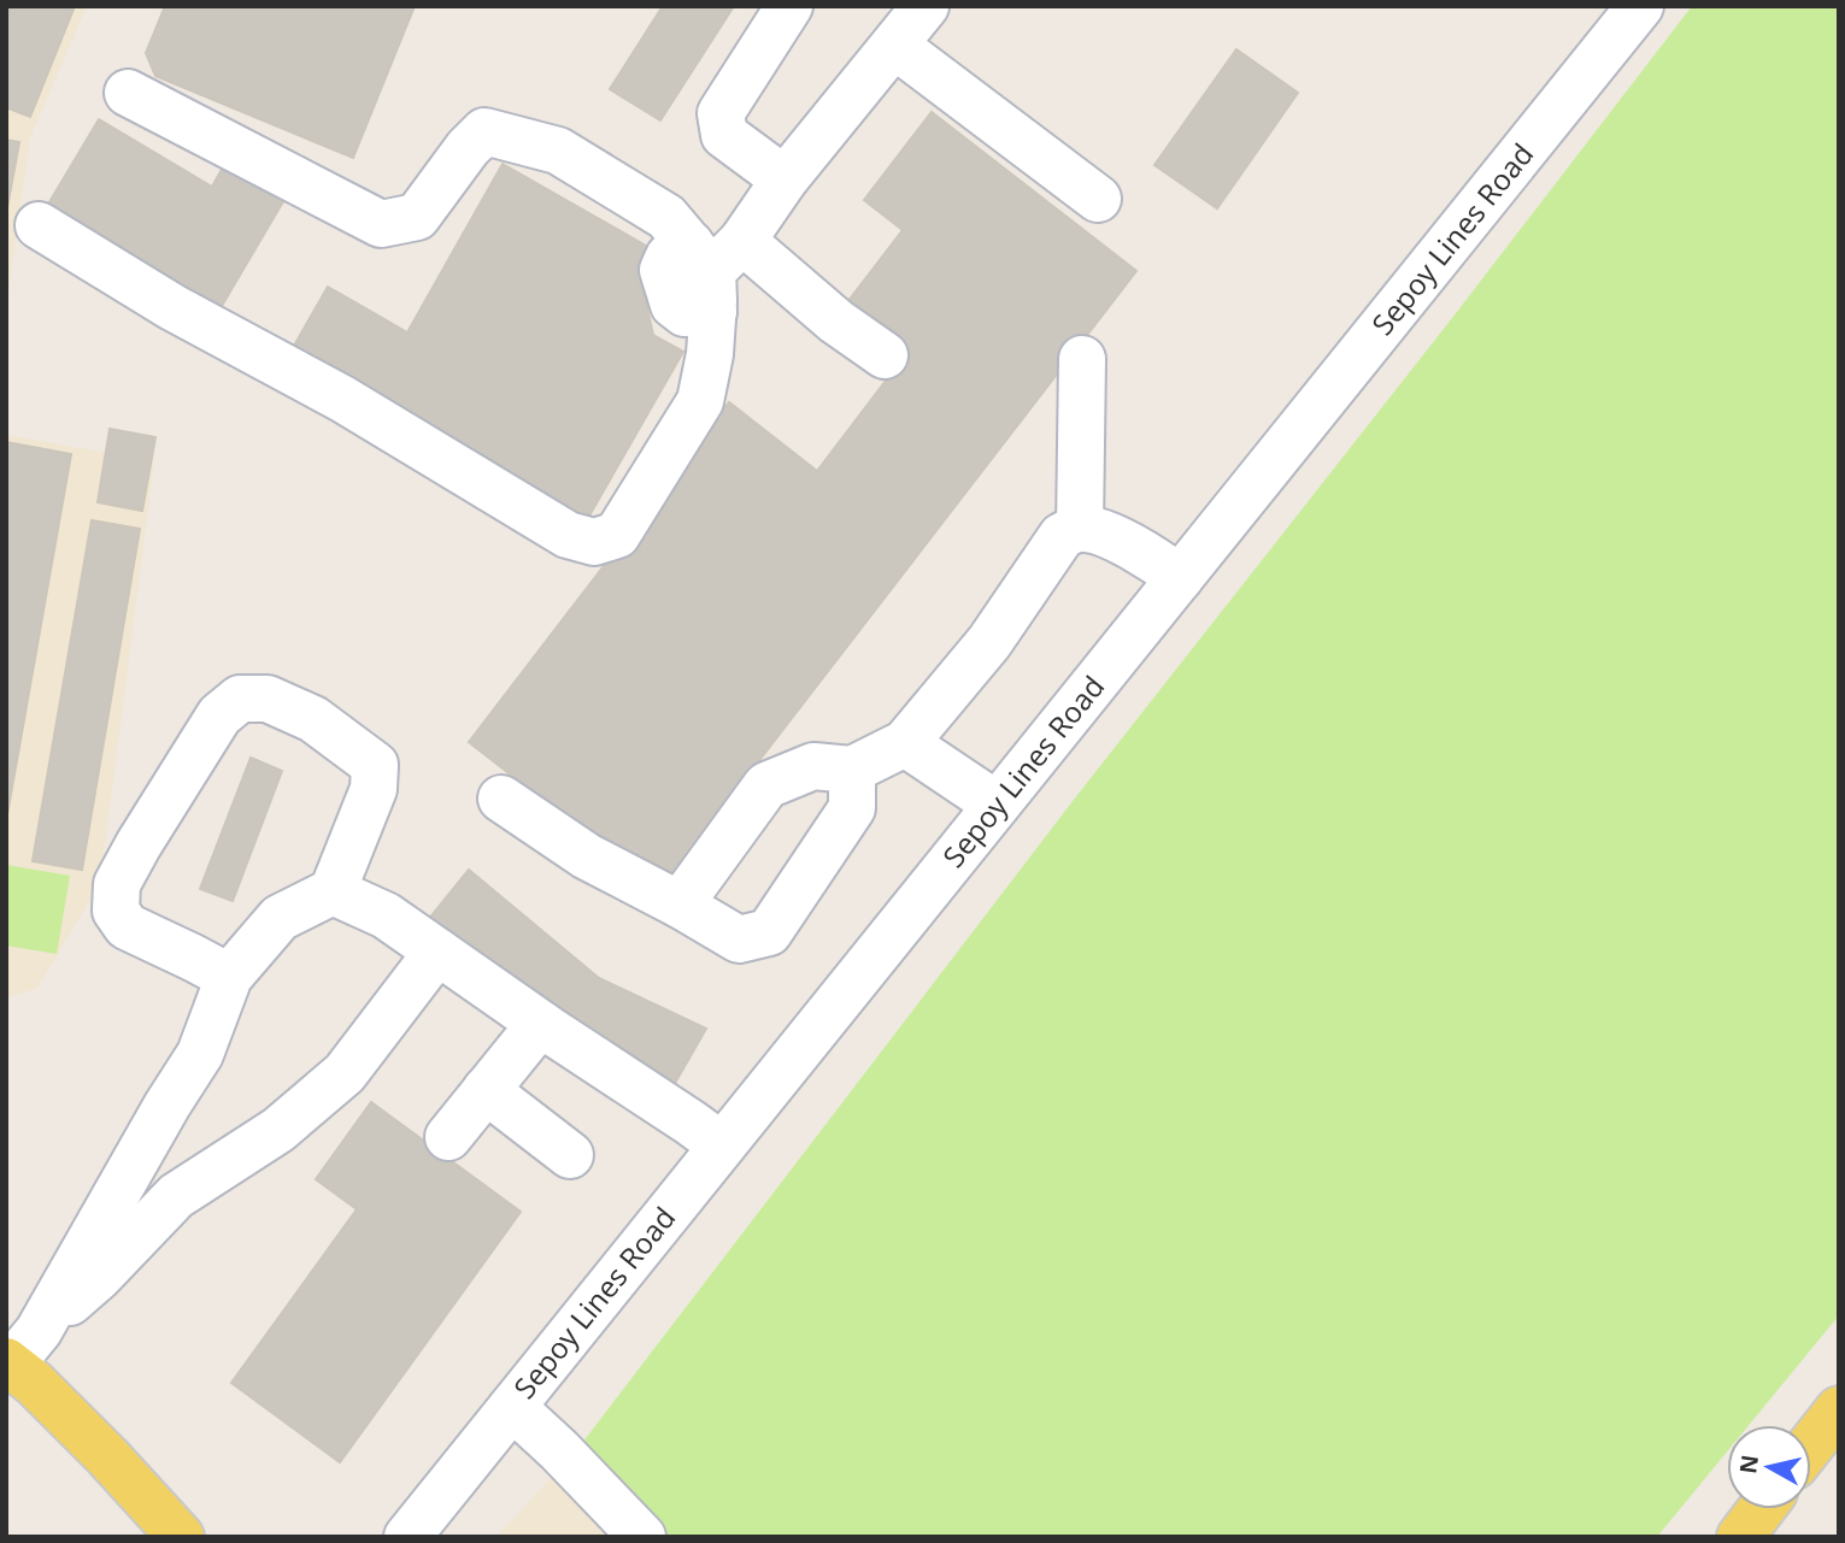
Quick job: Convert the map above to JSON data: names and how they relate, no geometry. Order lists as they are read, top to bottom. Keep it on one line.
{"streets":{"street":["Sepoy Lines Road"]},"north":"left"}
